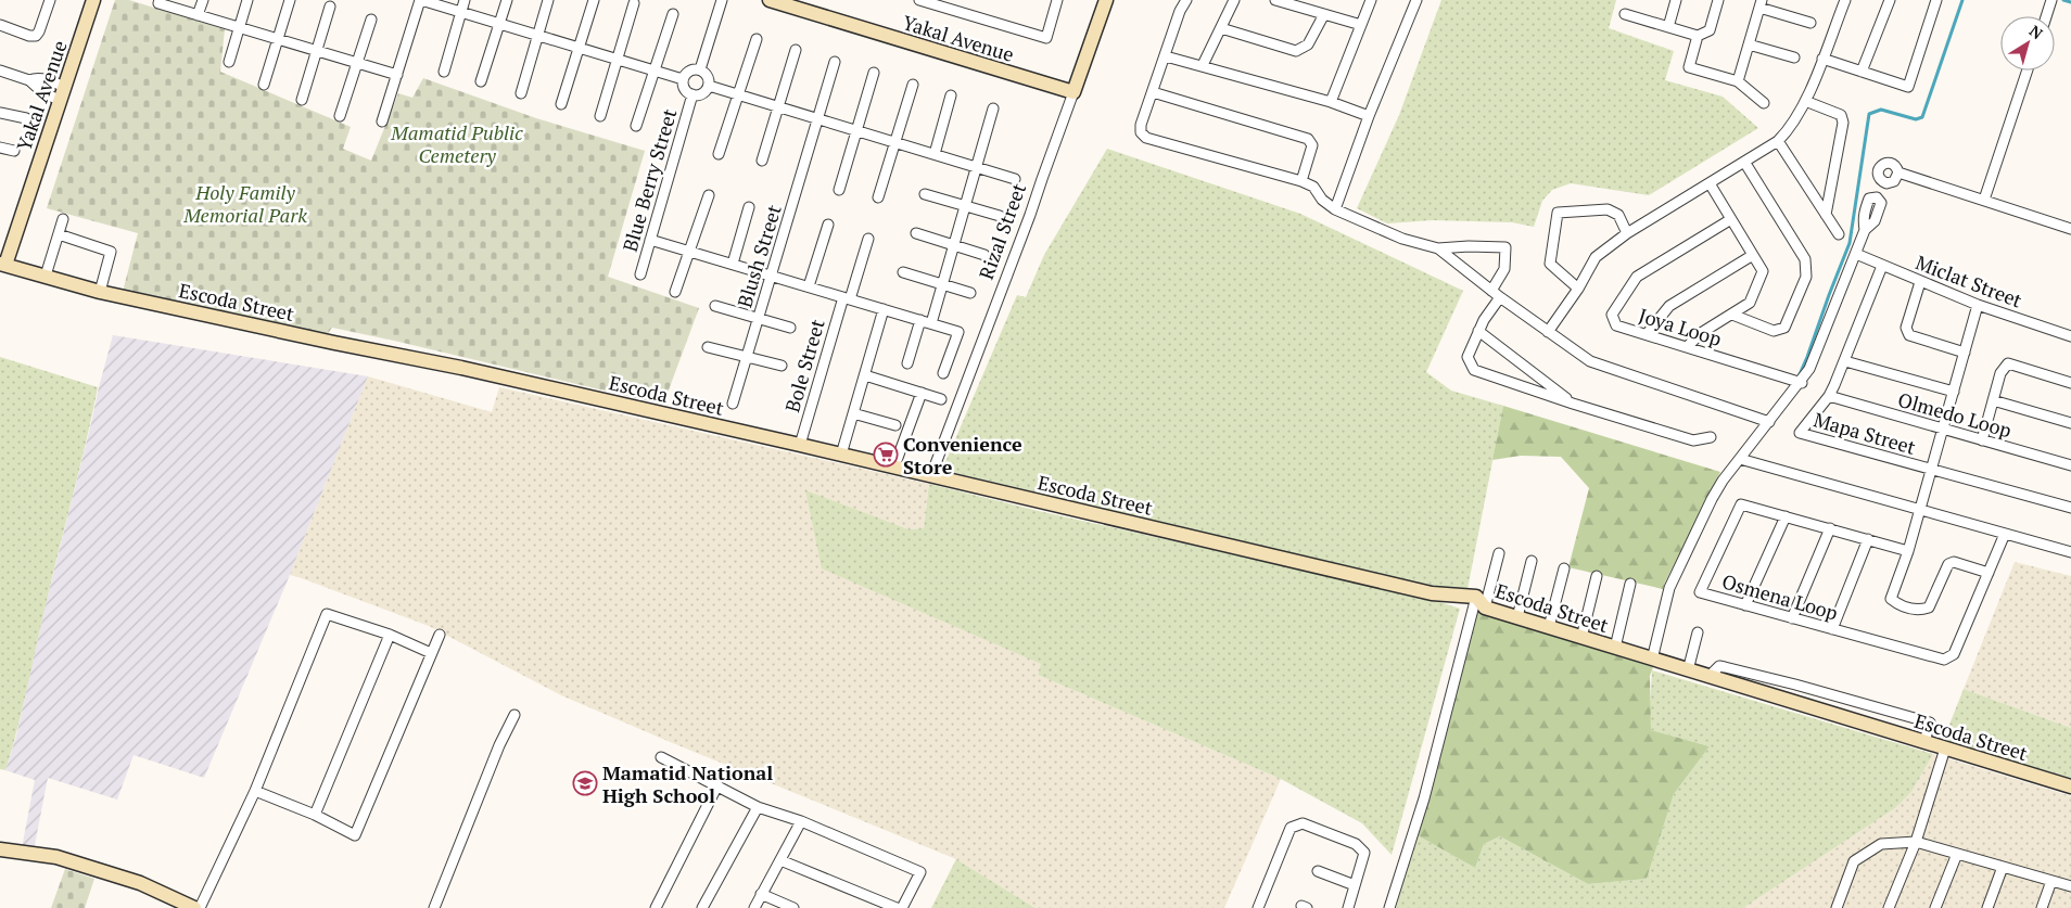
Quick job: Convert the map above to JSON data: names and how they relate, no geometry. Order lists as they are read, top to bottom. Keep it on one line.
{"streets":{"street":["Yakal Avenue","Blue Berry Street","Rizal Street","Blush Street","Miclat Street","Escoda Street","Joya Loop","Bole Street","Olmedo Loop","Mapa Street","Osmena Loop"]},"crossings":[["Yakal Avenue","Rizal Street"],["Yakal Avenue","Escoda Street"],["Rizal Street","Escoda Street"],["Miclat Street","Mapa Street"],["Escoda Street","Bole Street"],["Olmedo Loop","Mapa Street"]],"parks":["Mamatid Public Cemetery","Holy Family Memorial Park"],"places":{"supermarket":["Convenience Store"],"school or university":["Mamatid National High School"]},"north":"top right"}
